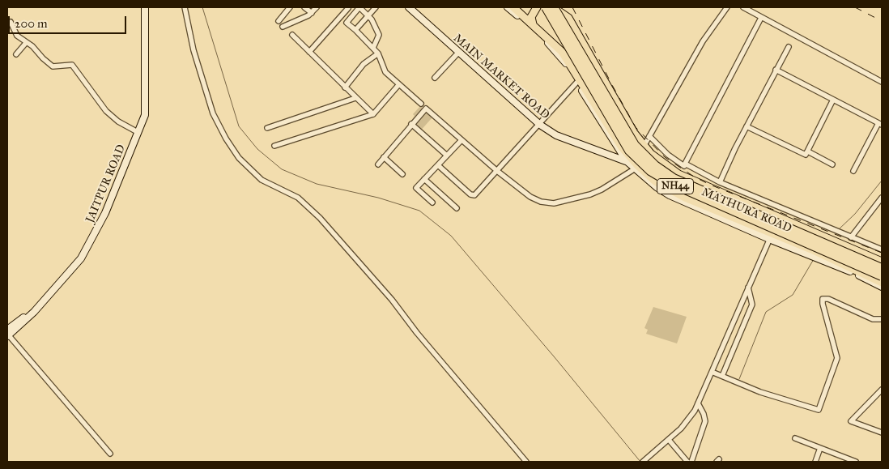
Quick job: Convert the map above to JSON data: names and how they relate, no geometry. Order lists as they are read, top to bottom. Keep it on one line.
{"streets":{"highway":["NH44","MATHURA ROAD"],"street":["MAIN MARKET ROAD","JAITPUR ROAD"]},"crossings":[["MAIN MARKET ROAD","MATHURA ROAD"]],"scale_bar":"200 m"}
